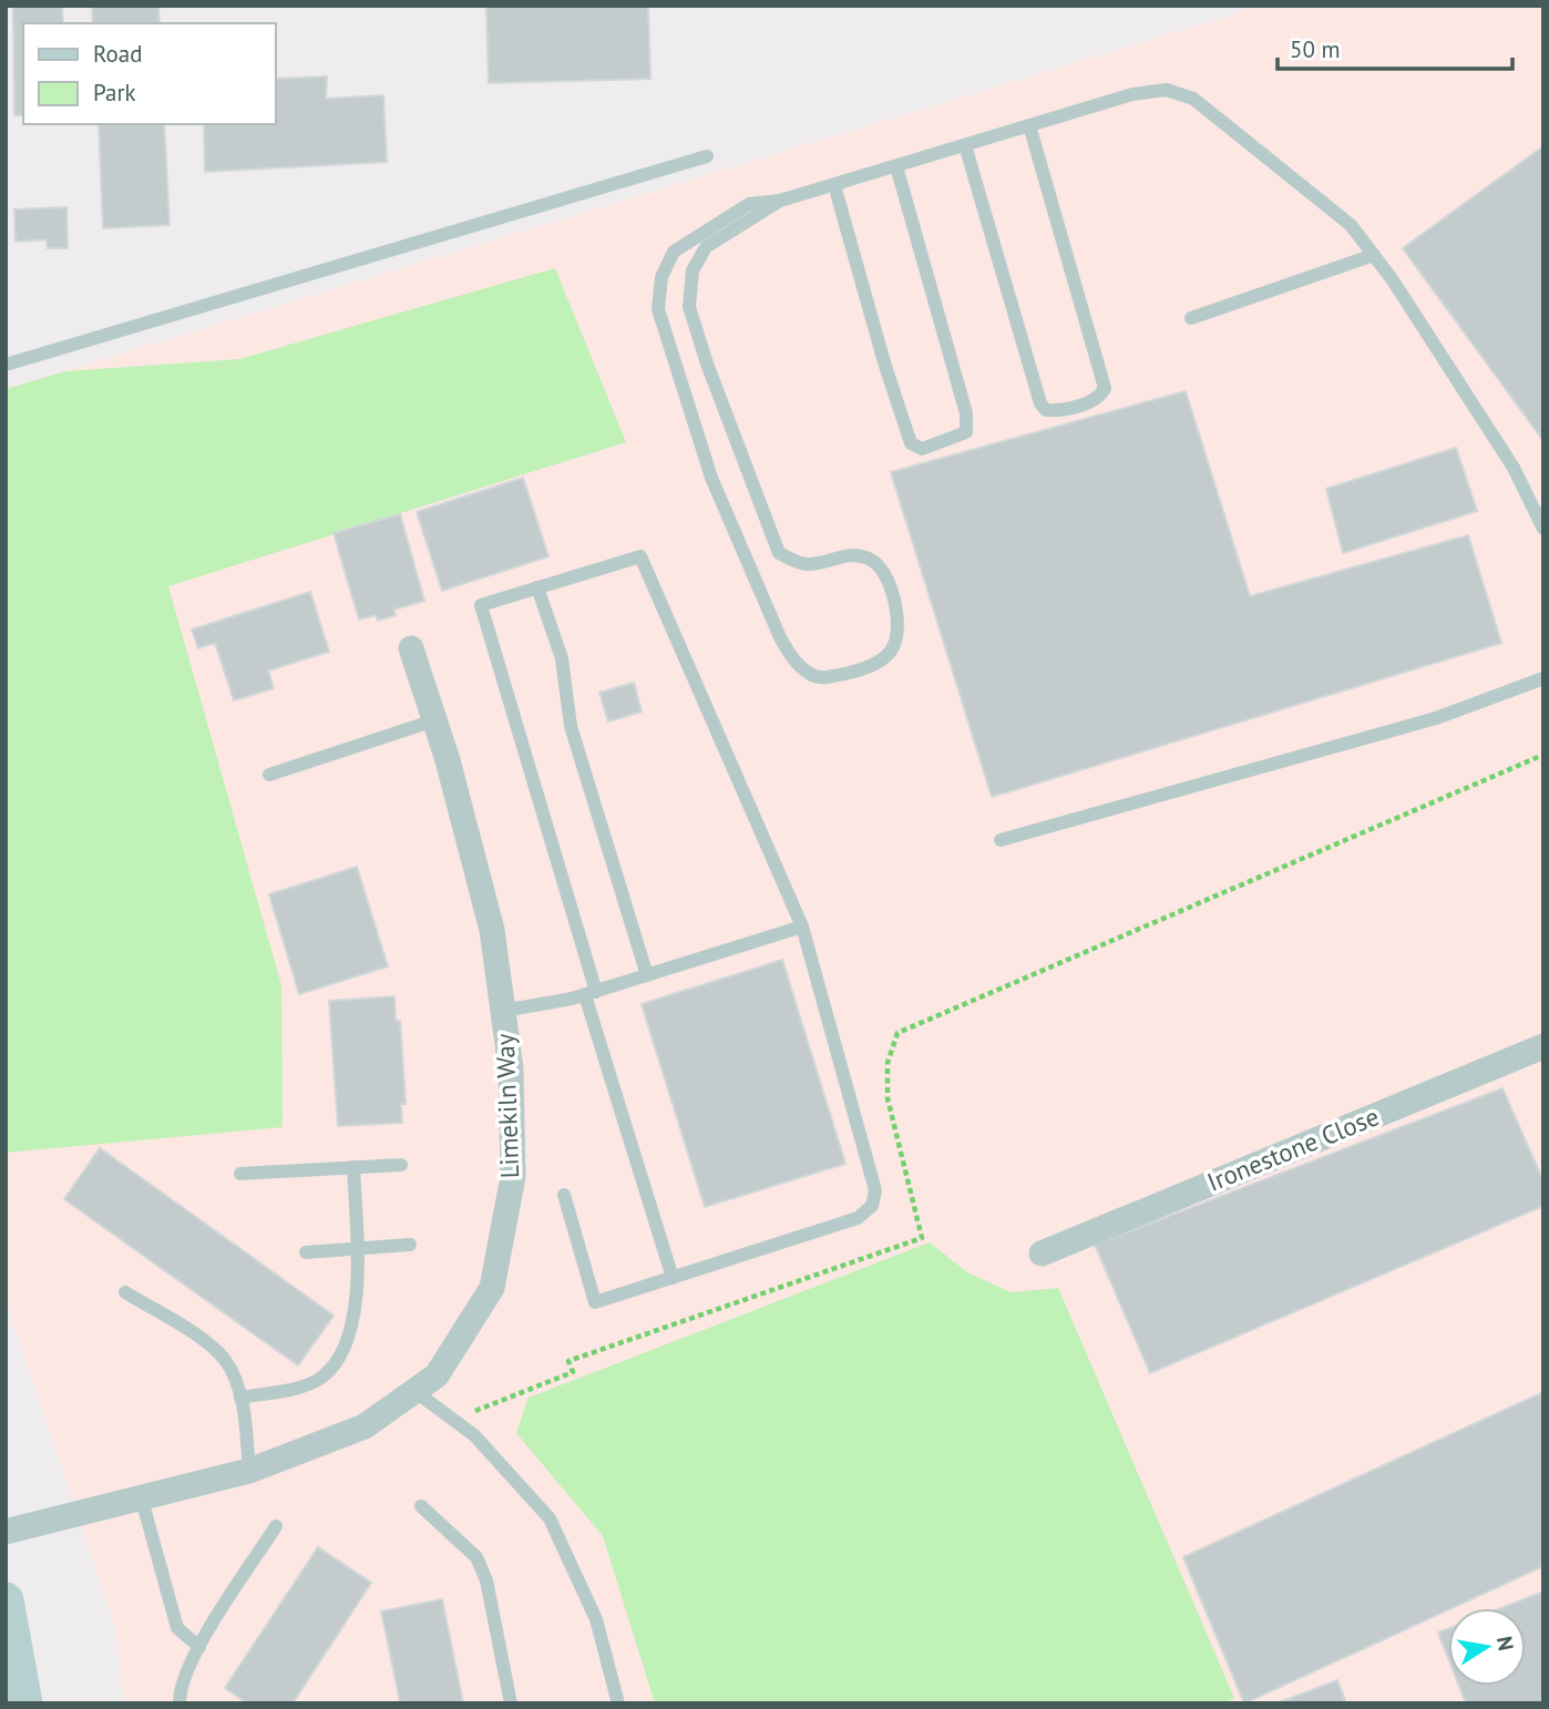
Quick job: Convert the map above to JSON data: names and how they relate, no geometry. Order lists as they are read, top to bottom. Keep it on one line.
{"streets":{"street":["Limekiln Way","Ironestone Close"]},"legend":["Road","Park"],"scale_bar":"50 m","north":"right"}
